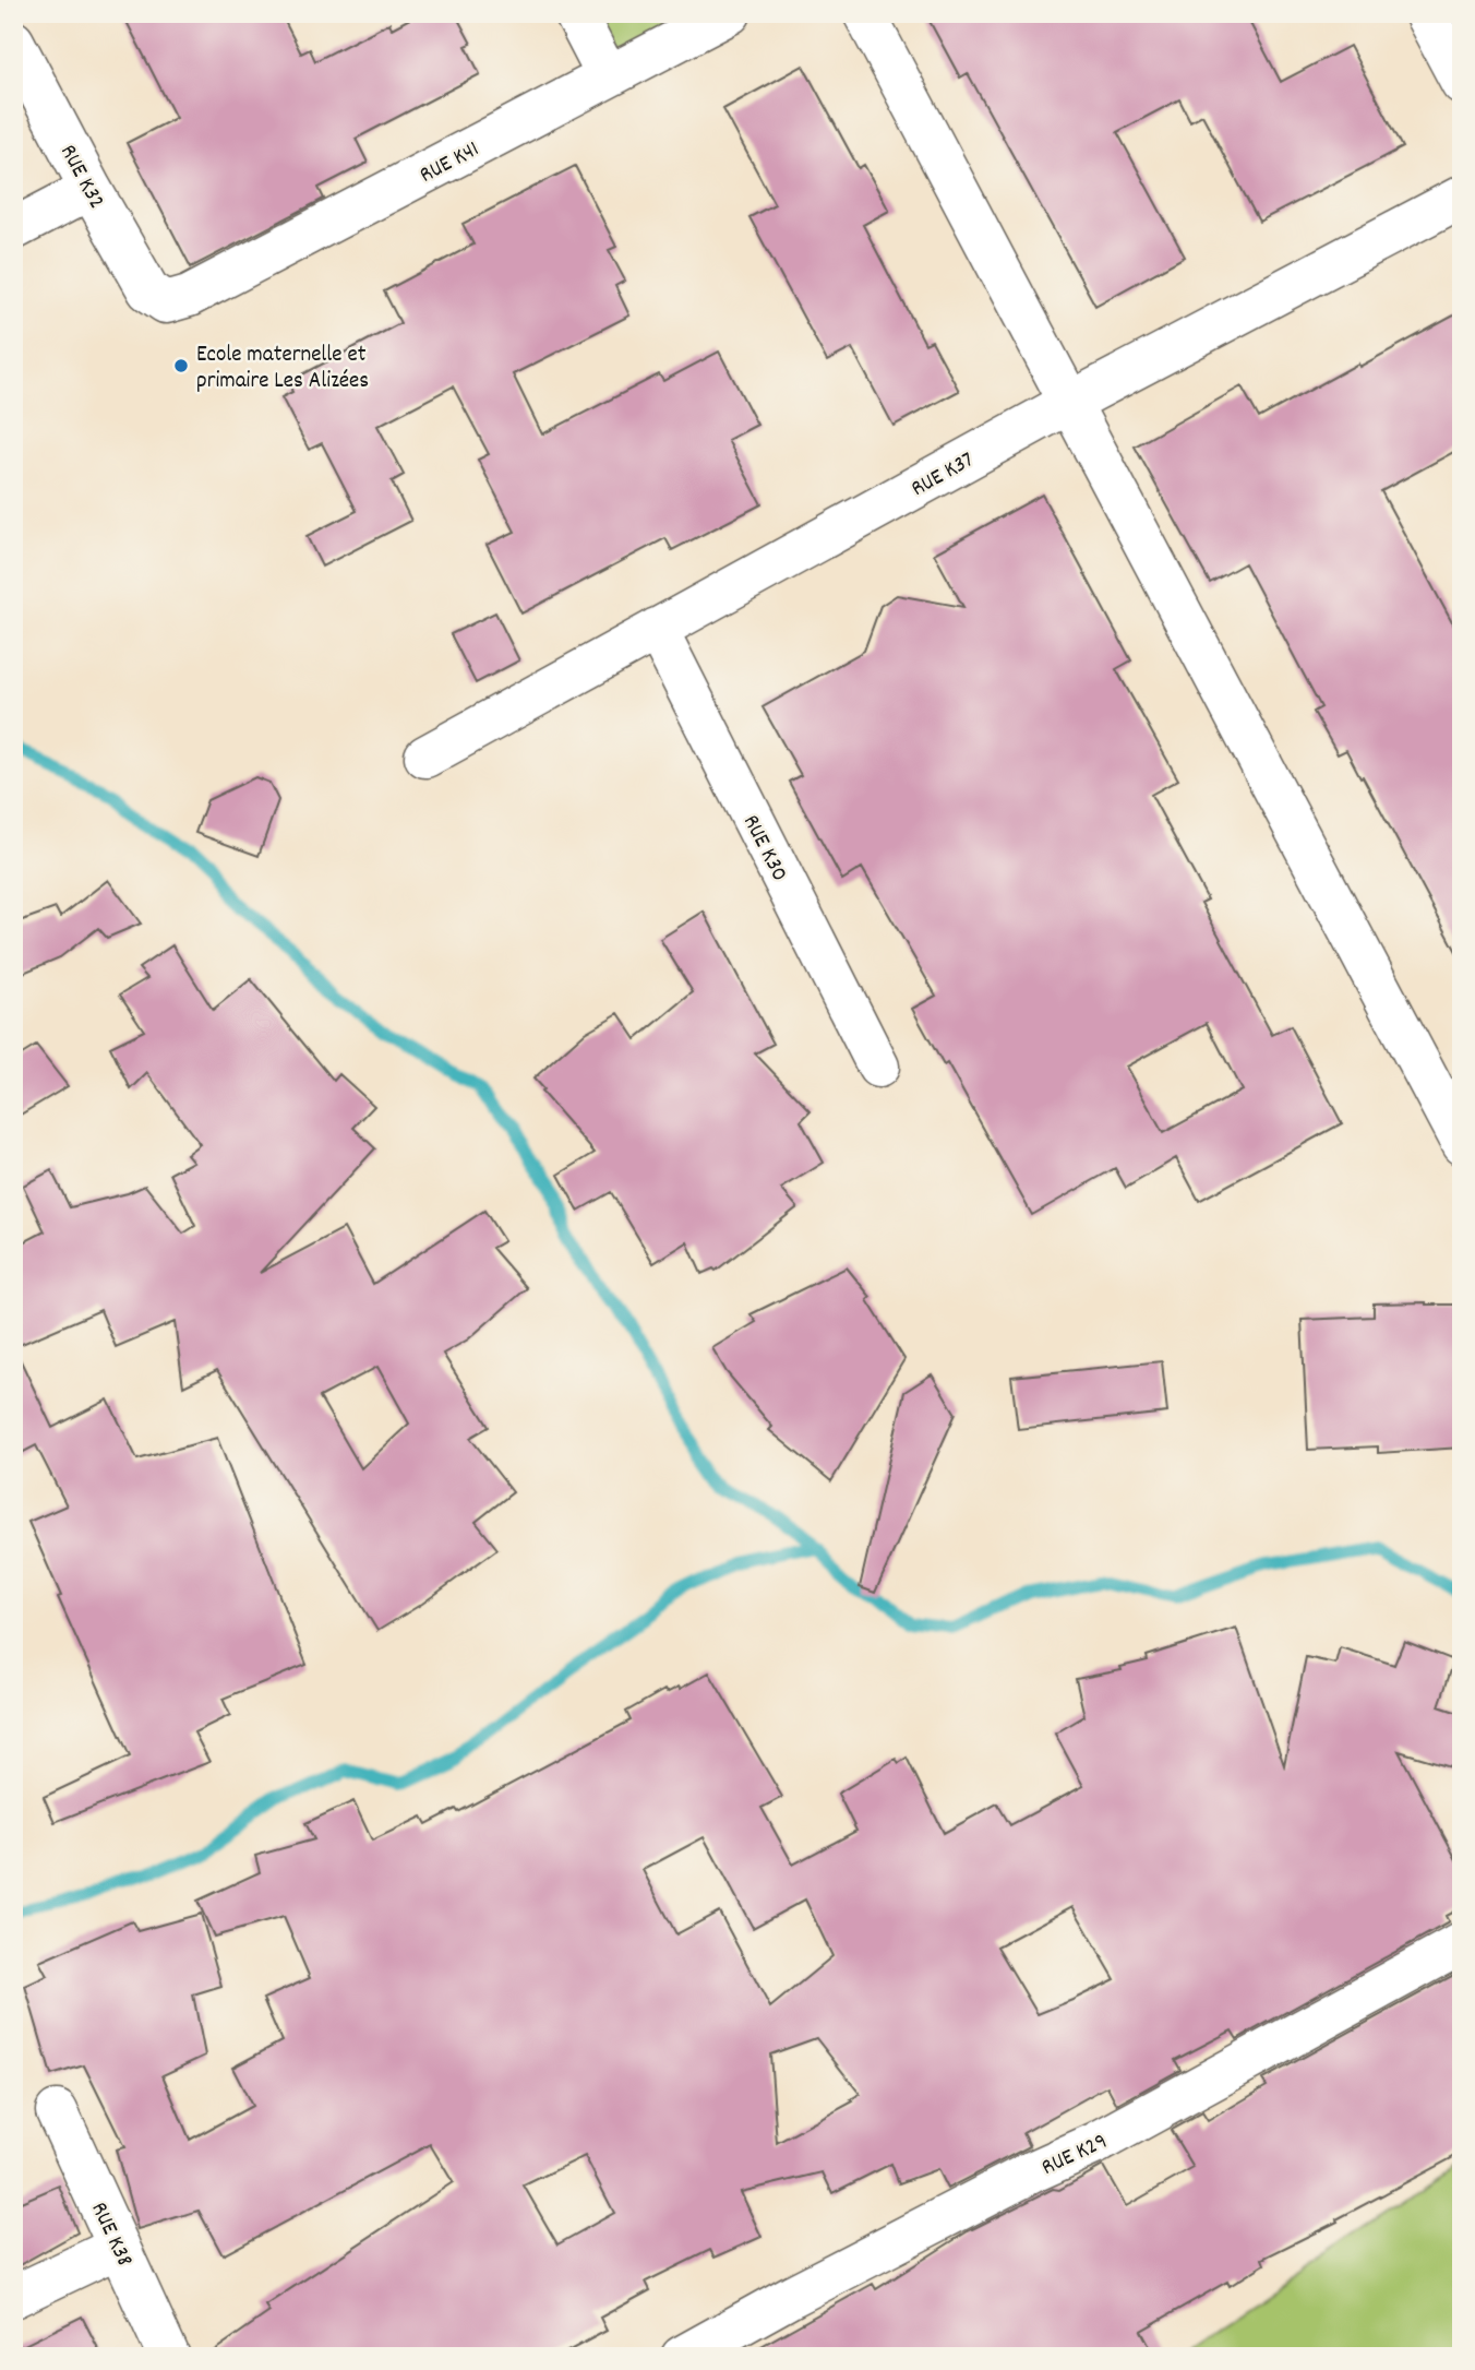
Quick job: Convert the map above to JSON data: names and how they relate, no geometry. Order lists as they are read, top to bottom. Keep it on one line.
{"streets":{"street":["RUE K41","RUE K32","RUE K37","RUE K30","RUE K29","RUE K38"]},"crossings":[["RUE K41","RUE K32"],["RUE K37","RUE K30"]],"places":["Ecole maternelle et primaire Les Alizées"]}
